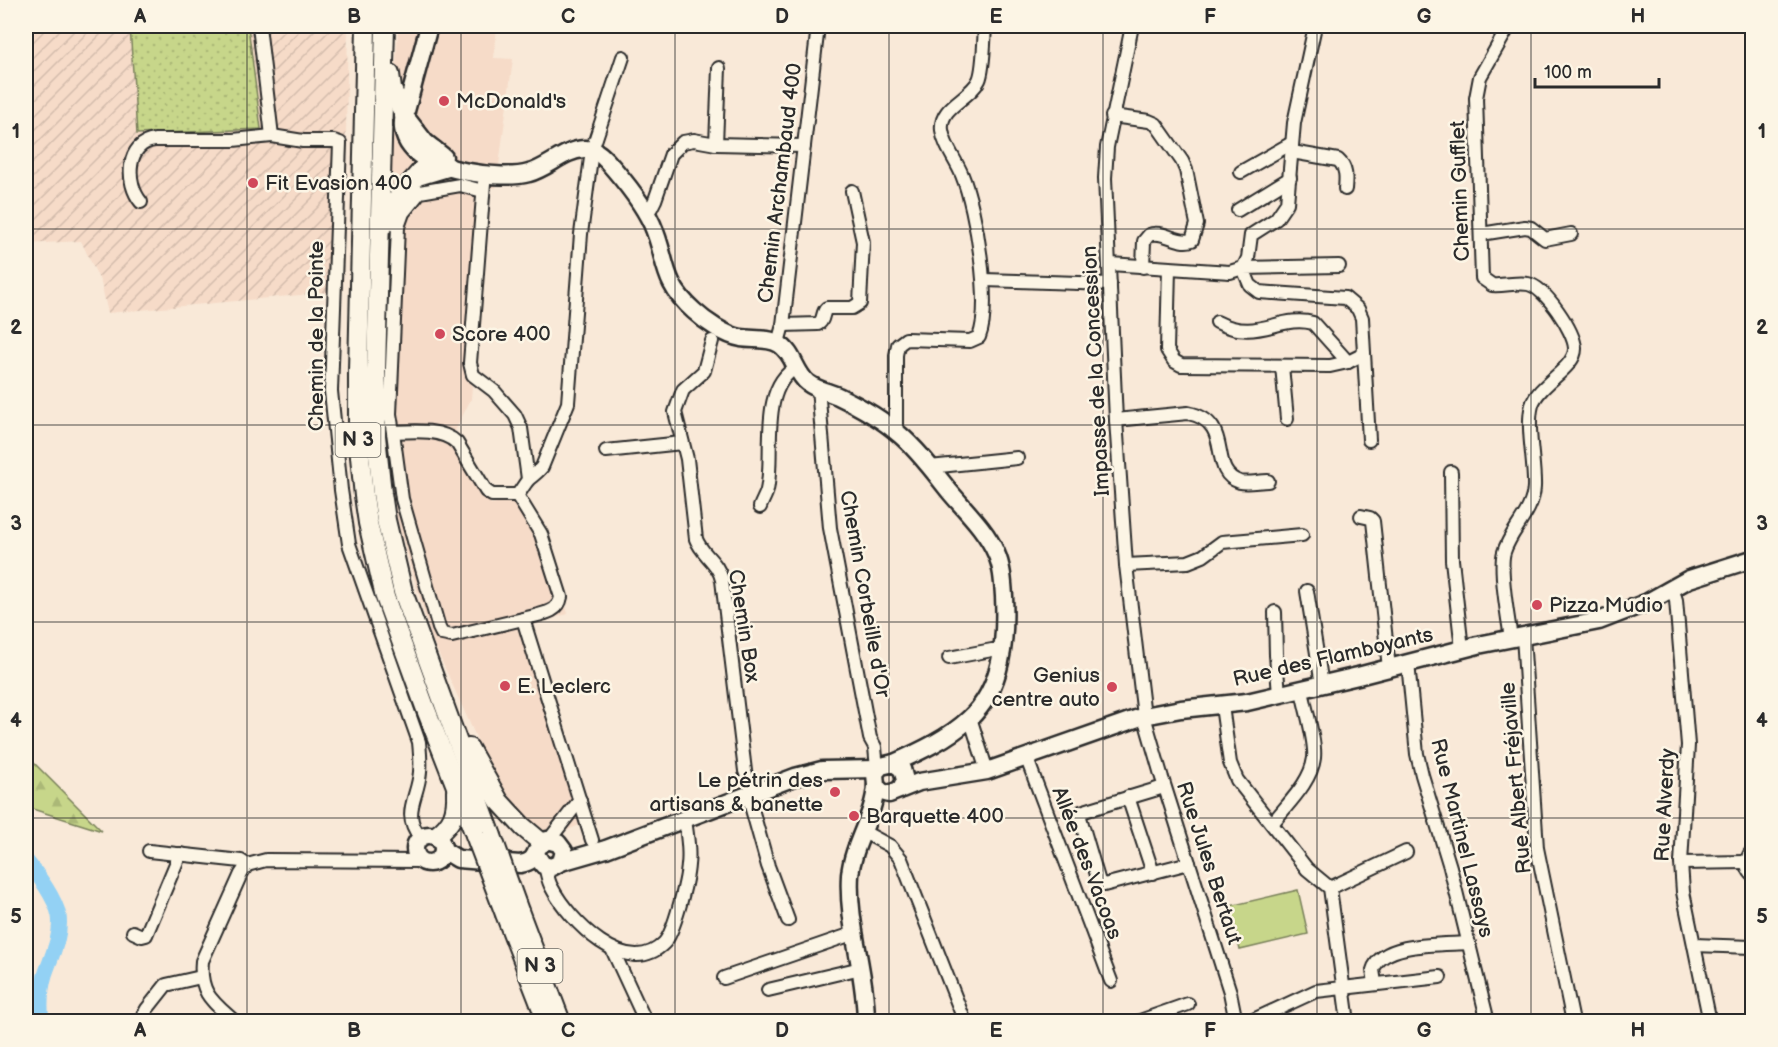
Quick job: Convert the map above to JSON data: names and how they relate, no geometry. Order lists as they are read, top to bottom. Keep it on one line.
{"streets":{"highway":["N 3"],"main road":["Rue des Flamboyants"],"street":["Chemin Archambaud 400","Chemin Gufflet","Chemin de la Pointe","Impasse de la Concession","Chemin Corbeille d'Or","Chemin Box","Rue Albert Fréjaville","Rue Alverdy","Rue Martinel Lassays","Allée des Vacoas","Rue Jules Bertaut"]},"crossings":[["Chemin Gufflet","Rue des Flamboyants"],["Chemin Gufflet","Rue Albert Fréjaville"],["Impasse de la Concession","Rue des Flamboyants"],["Impasse de la Concession","Rue Jules Bertaut"],["Chemin Corbeille d'Or","Rue des Flamboyants"],["Chemin Box","Rue des Flamboyants"],["Rue des Flamboyants","Rue Albert Fréjaville"],["Rue des Flamboyants","Rue Alverdy"],["Rue des Flamboyants","Rue Martinel Lassays"],["Rue des Flamboyants","Allée des Vacoas"],["Rue des Flamboyants","Rue Jules Bertaut"]],"places":["McDonald's","Fit Evasion 400","Score 400","Pizza Mudio","E. Leclerc","Genius centre auto","Le pétrin des artisans & banette","Barquette 400"],"scale_bar":"100 m","grid":{"columns":["A","B","C","D","E","F","G","H"],"rows":["1","2","3","4","5"]}}
